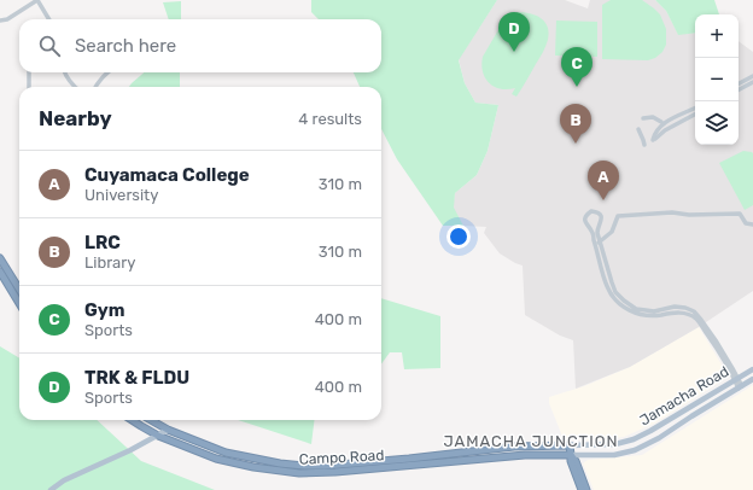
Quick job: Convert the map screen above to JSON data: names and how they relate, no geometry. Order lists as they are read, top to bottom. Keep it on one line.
{"streets":{"highway":["Campo Road"],"main road":["Jamacha Road"]},"crossings":[["Jamacha Road","Campo Road"]],"districts":["JAMACHA JUNCTION"],"page":{"pins":["D","C","B","A"],"map_buttons":["+","−"],"search":"Search here","heading":["Nearby","4 results"],"list":[{"mark":"A","name":"Cuyamaca College","note":"University","value":"310 m"},{"mark":"B","name":"LRC","note":"Library","value":"310 m"},{"mark":"C","name":"Gym","note":"Sports","value":"400 m"},{"mark":"D","name":"TRK & FLDU","note":"Sports","value":"400 m"}]}}
